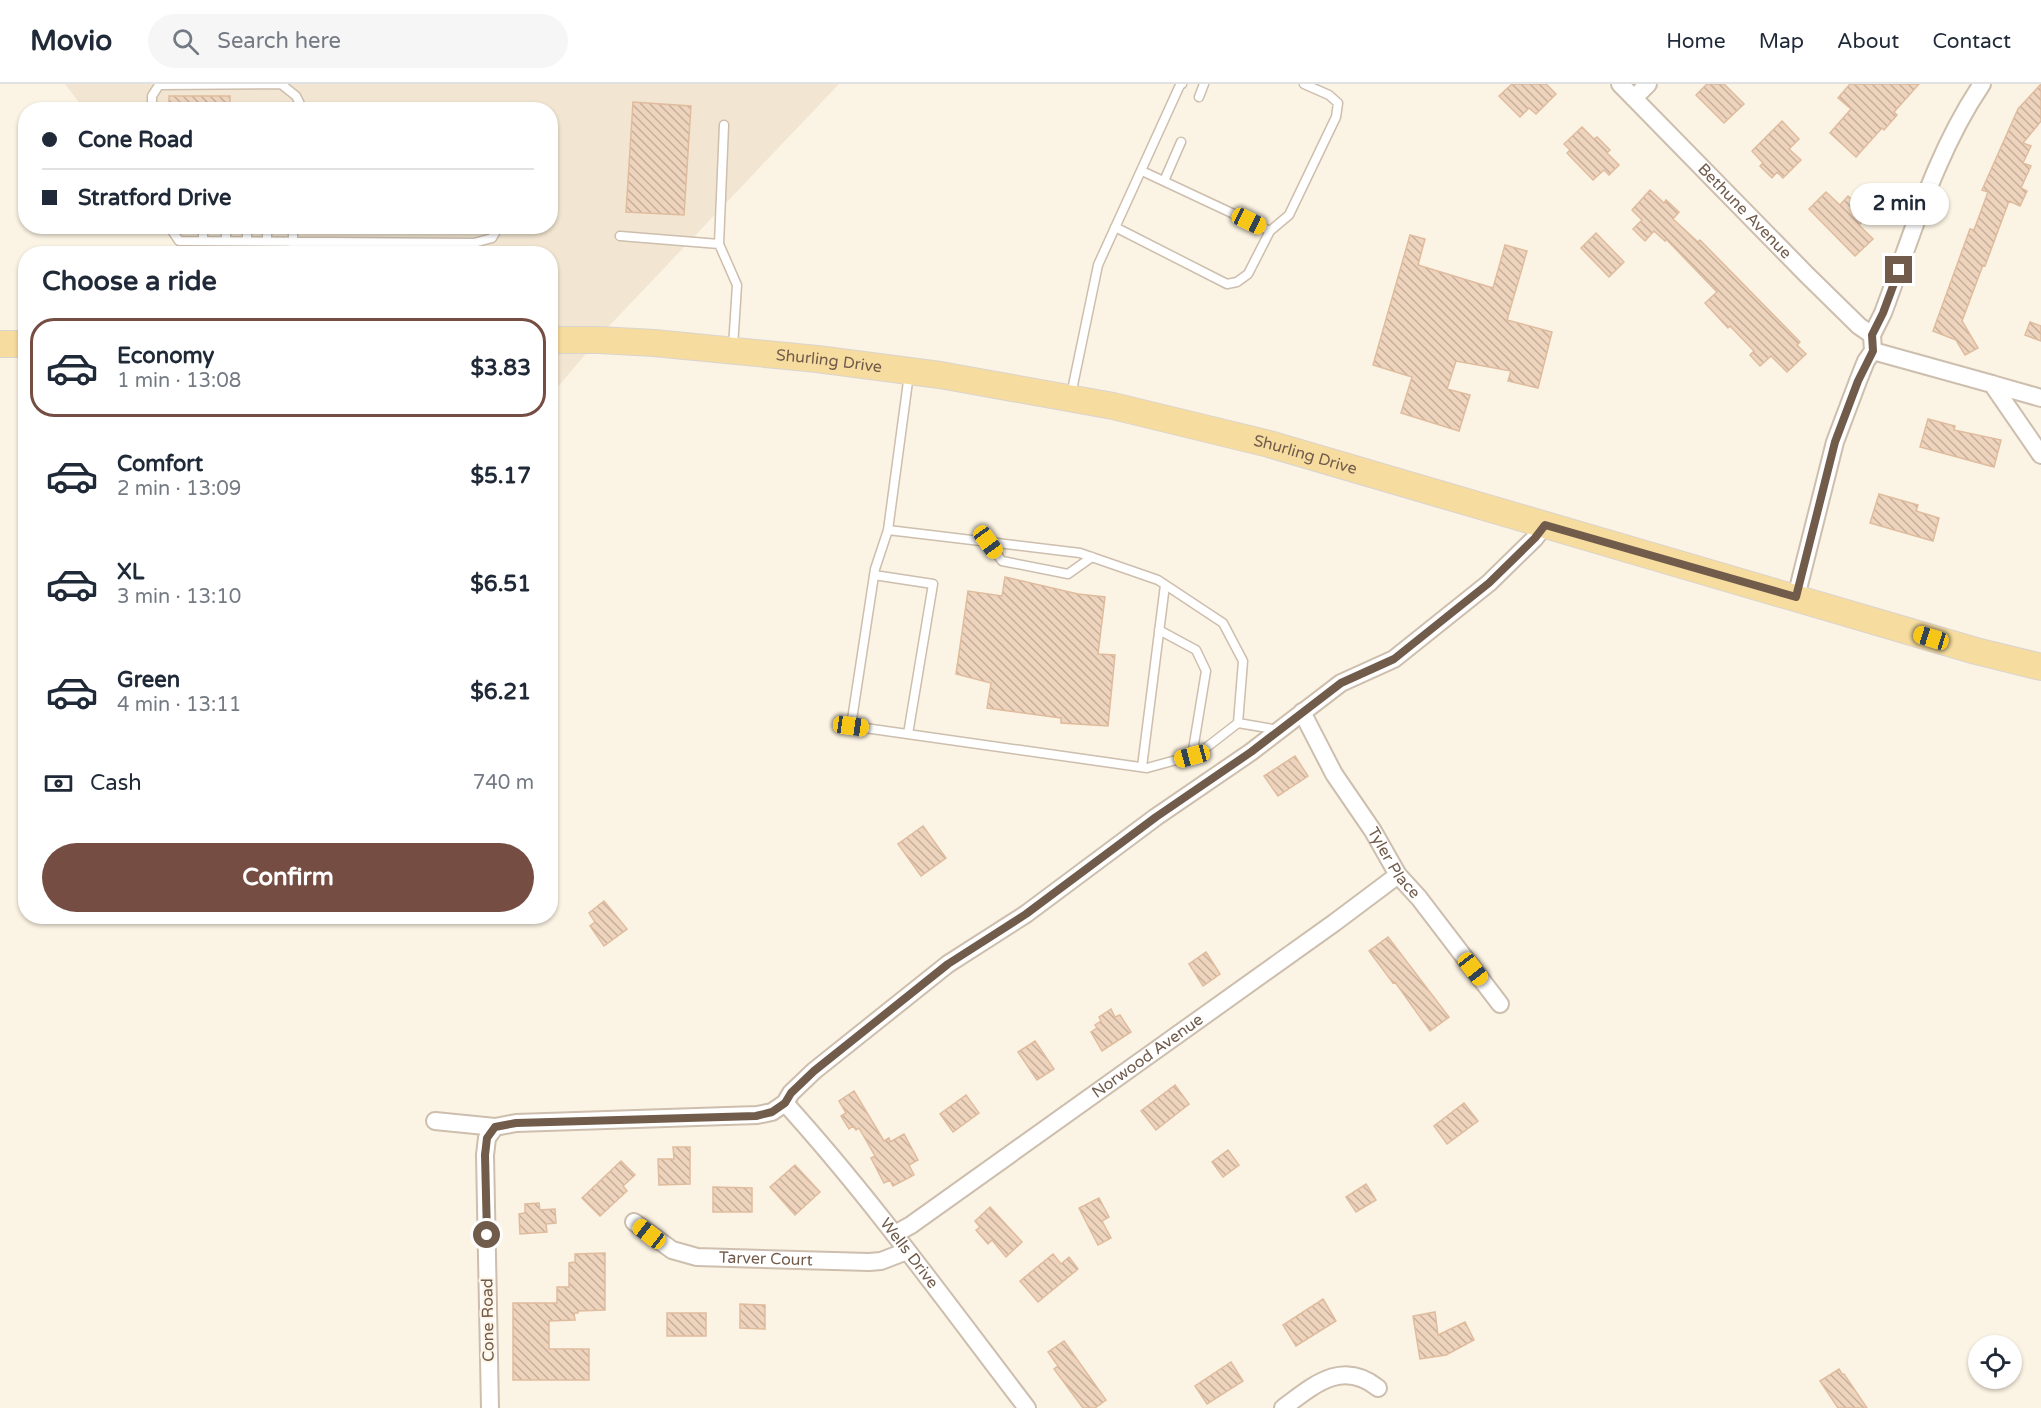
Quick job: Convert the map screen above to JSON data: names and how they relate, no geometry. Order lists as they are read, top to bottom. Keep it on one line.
{"streets":{"main road":["Shurling Drive"],"street":["Bethune Avenue","Tyler Place","Norwood Avenue","Wells Drive","Tarver Court","Cone Road"]},"crossings":[["Tyler Place","Norwood Avenue"],["Norwood Avenue","Wells Drive"],["Wells Drive","Tarver Court"]],"page":{"header":"Movio","search":"Search here","nav":["Home","Map","About","Contact"],"banner":["Cone Road","Stratford Drive"],"bubble":"2 min","heading":"Choose a ride","list":[{"name":"Economy","note":"1 min · 13:08","value":"$3.83"},{"name":"Comfort","note":"2 min · 13:09","value":"$5.17"},{"name":"XL","note":"3 min · 13:10","value":"$6.51"},{"name":"Green","note":"4 min · 13:11","value":"$6.21"}],"pay":["Cash","740 m"],"buttons":"Confirm"}}
